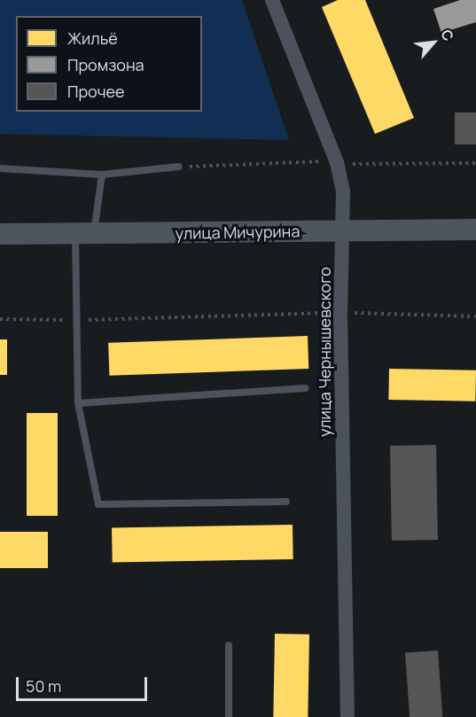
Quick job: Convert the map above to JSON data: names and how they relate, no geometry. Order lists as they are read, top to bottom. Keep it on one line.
{"streets":{"main road":["улица Мичурина"],"street":["улица Чернышевского"]},"crossings":[["улица Мичурина","улица Чернышевского"]],"legend":["Жильё","Промзона","Прочее"],"scale_bar":"50 m","north":"top right"}
